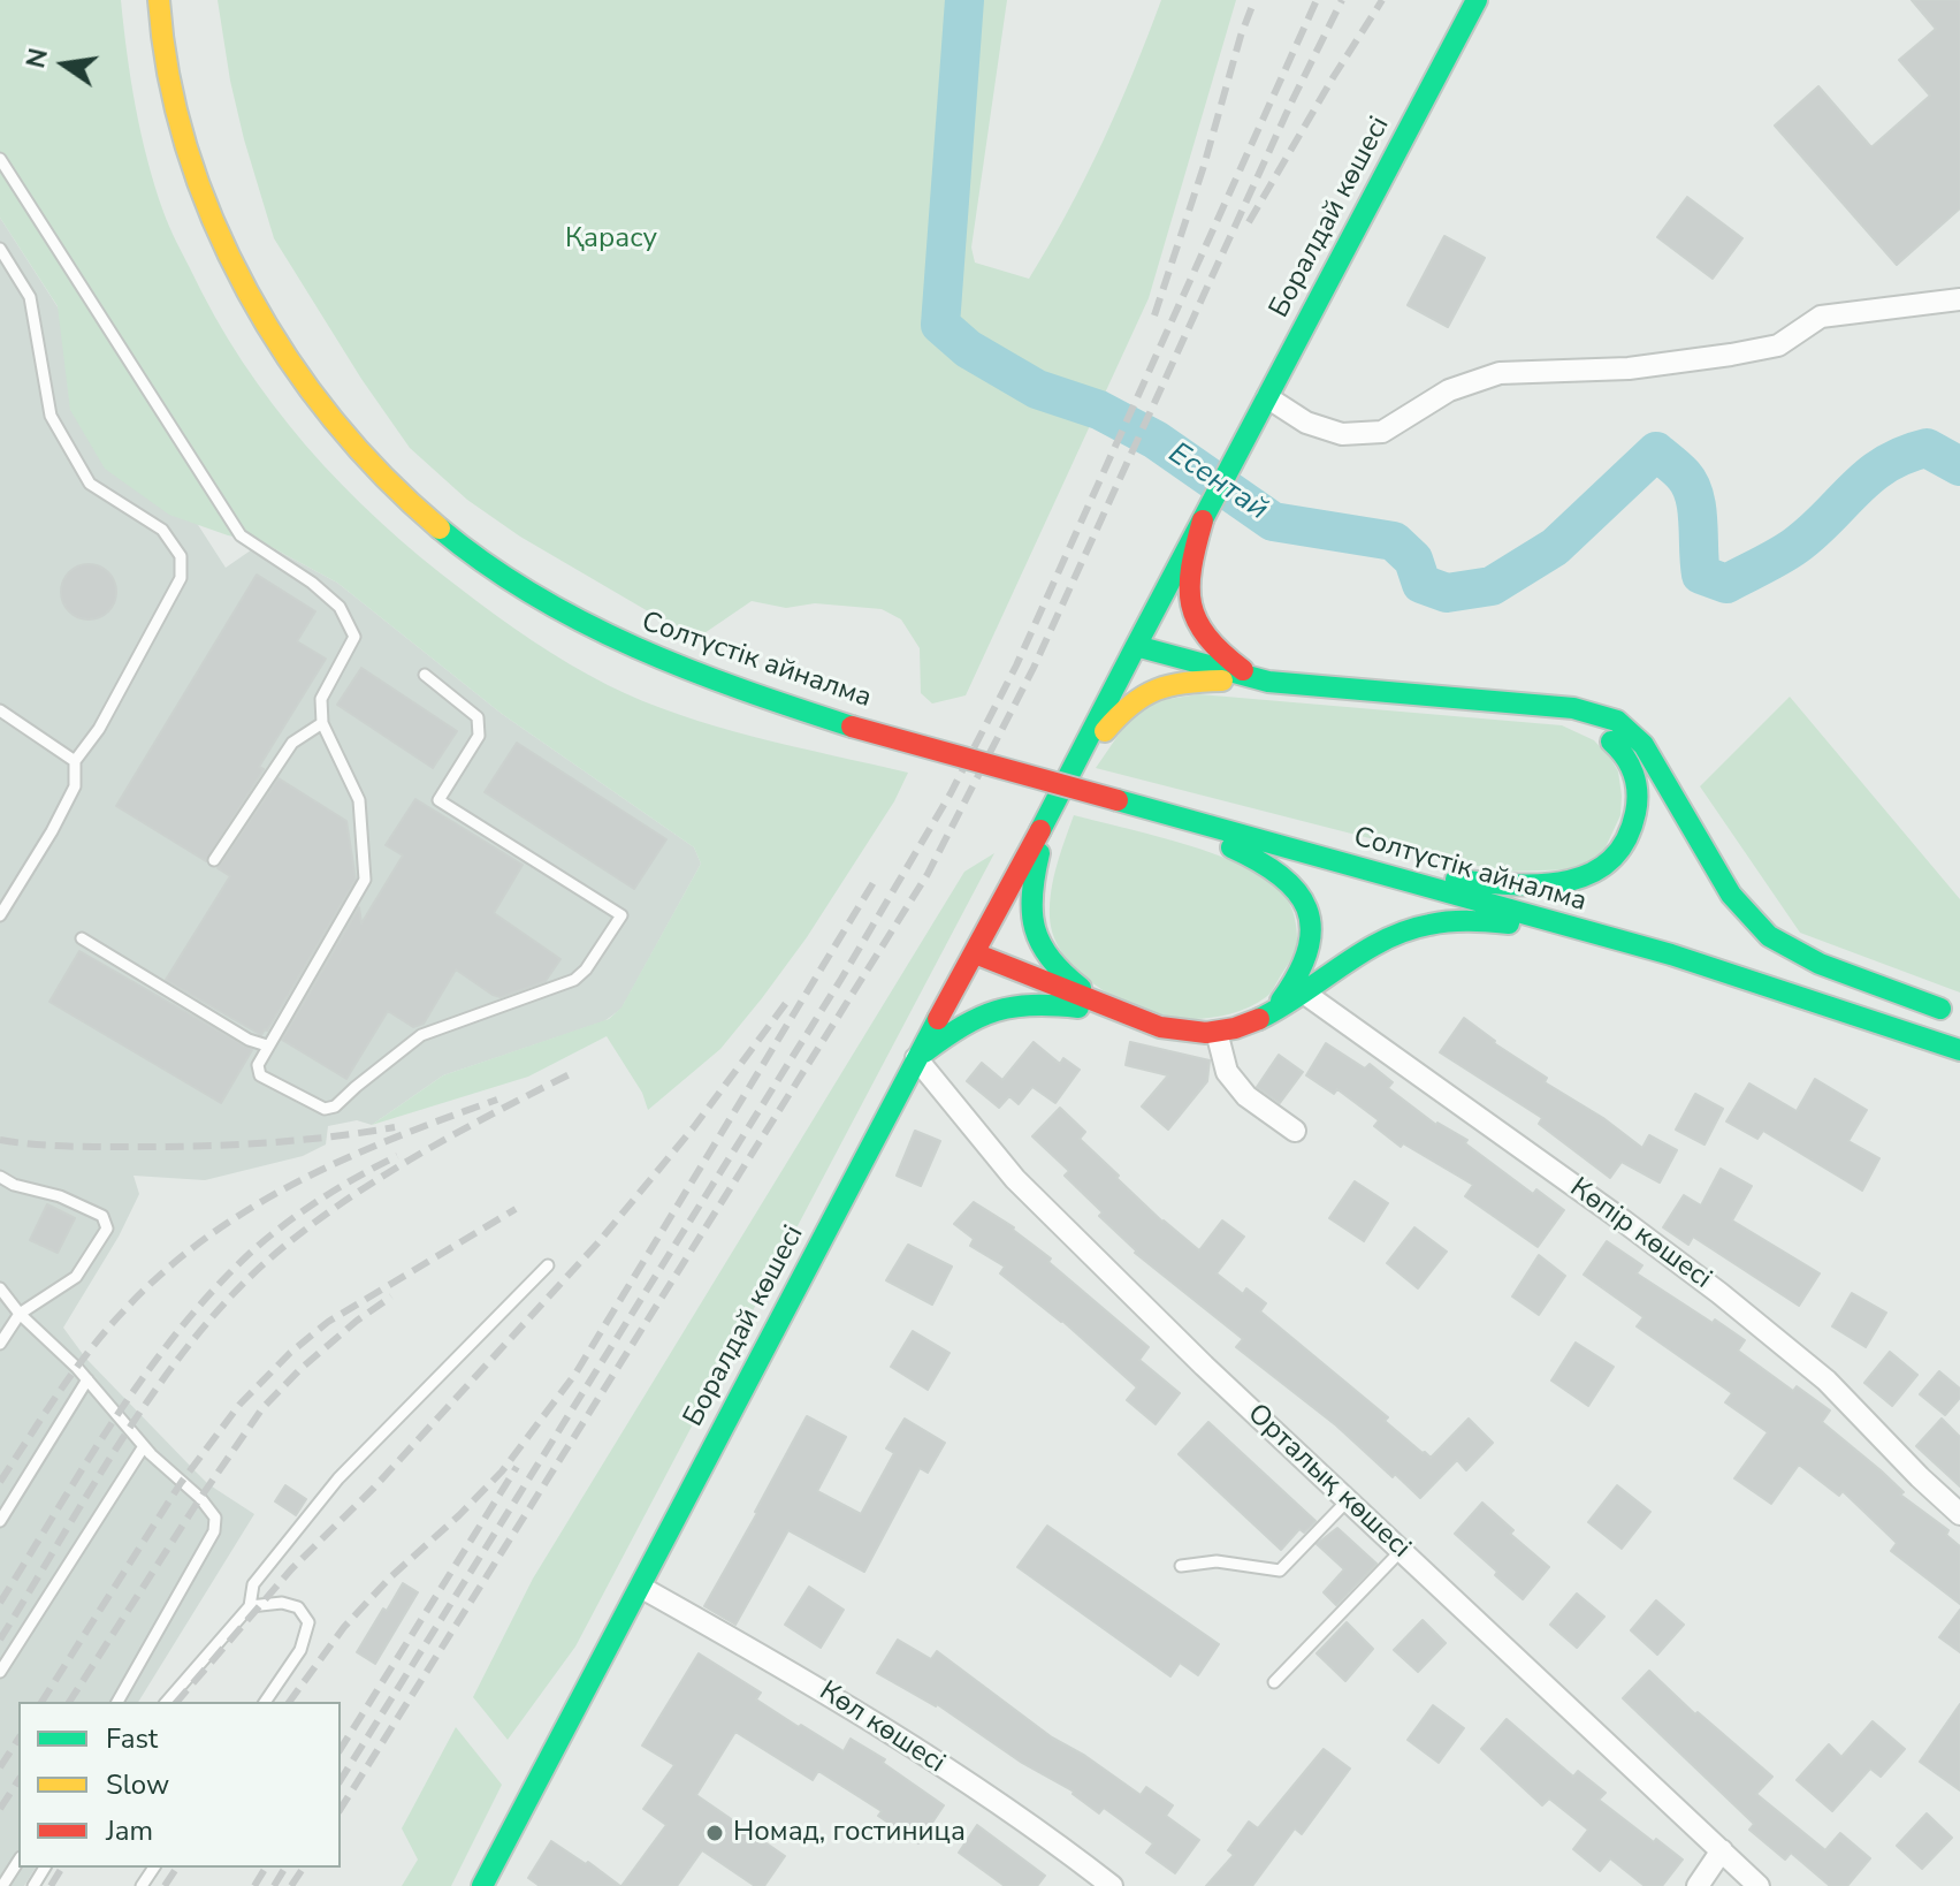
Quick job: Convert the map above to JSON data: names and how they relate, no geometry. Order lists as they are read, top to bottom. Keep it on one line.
{"streets":{"main road":["Боралдай көшесі","Солтүстік айналма"],"street":["Көпір көшесі","Орталық көшесі","Көл көшесі"]},"crossings":[["Боралдай көшесі","Орталық көшесі"],["Боралдай көшесі","Көл көшесі"]],"water":["Есентай"],"parks":["Қарасу"],"places":["Номад, гостиница"],"legend":["Fast","Slow","Jam"],"north":"left"}
